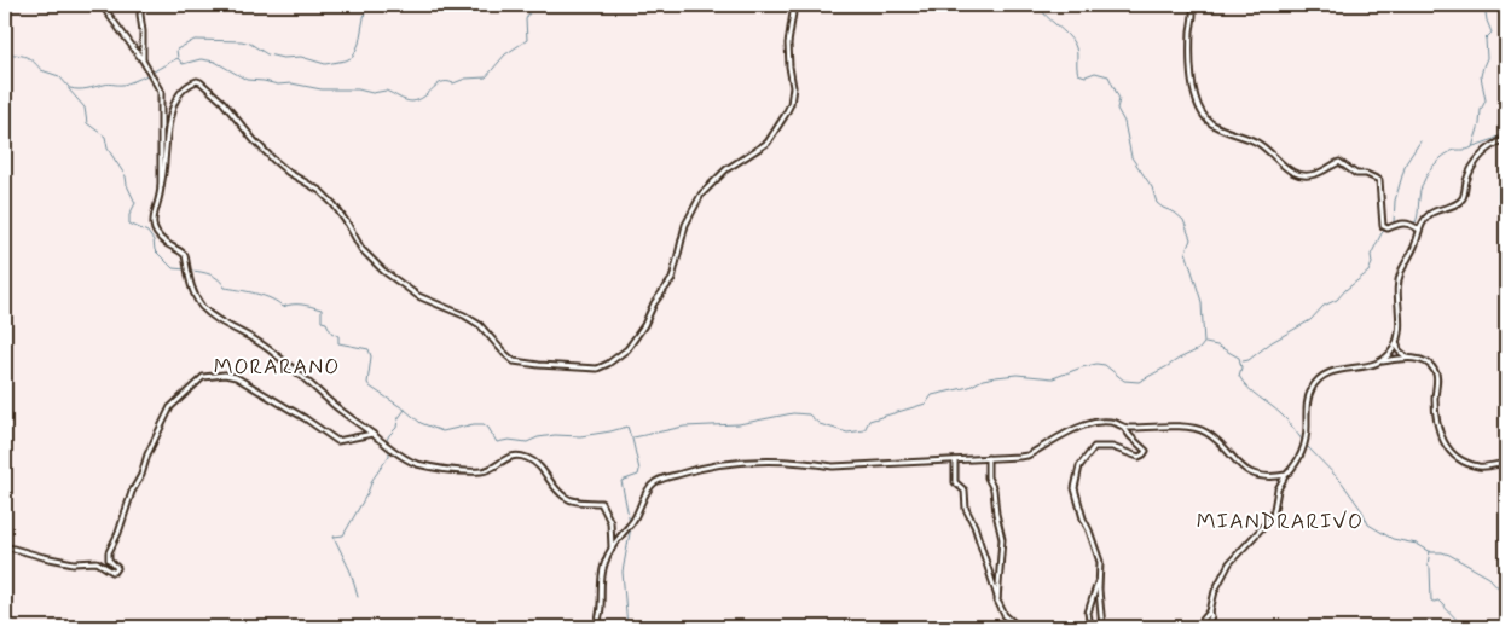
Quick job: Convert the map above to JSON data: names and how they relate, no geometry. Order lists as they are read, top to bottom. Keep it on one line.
{"districts":["MORARANO","MIANDRARIVO"]}
